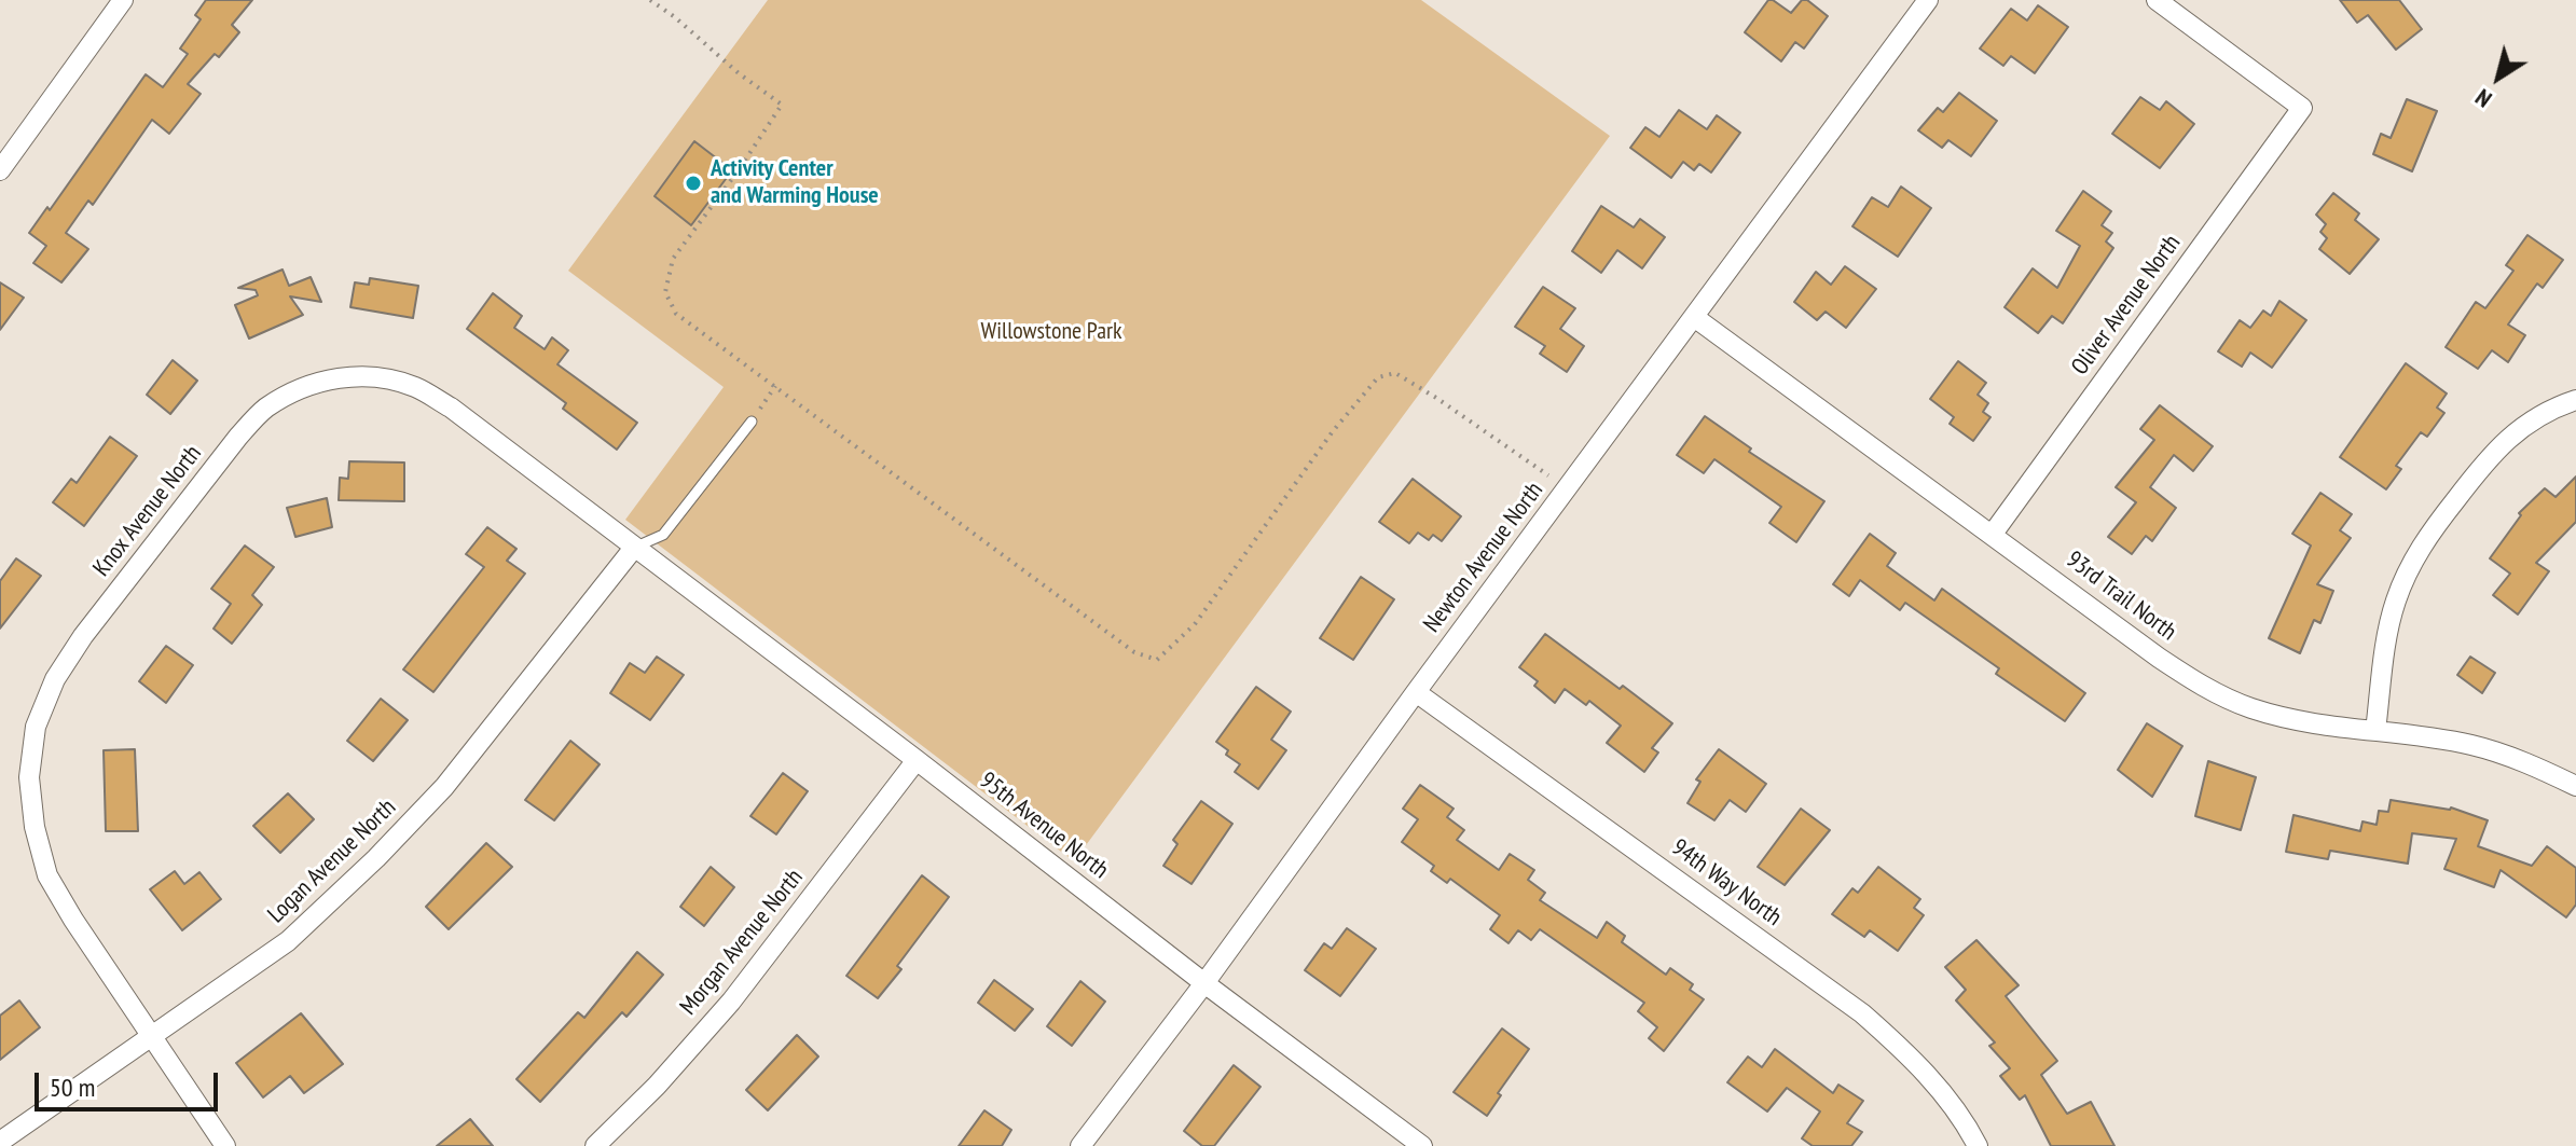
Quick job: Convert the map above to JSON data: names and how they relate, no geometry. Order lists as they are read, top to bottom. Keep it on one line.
{"streets":{"street":["Oliver Avenue North","Knox Avenue North","Newton Avenue North","93rd Trail North","95th Avenue North","Logan Avenue North","94th Way North","Morgan Avenue North"]},"crossings":[["Oliver Avenue North","93rd Trail North"],["Knox Avenue North","95th Avenue North"],["Knox Avenue North","Logan Avenue North"],["Newton Avenue North","93rd Trail North"],["Newton Avenue North","95th Avenue North"],["Newton Avenue North","94th Way North"],["95th Avenue North","Logan Avenue North"],["95th Avenue North","Morgan Avenue North"]],"parks":["Willowstone Park"],"places":["Activity Center and Warming House"],"scale_bar":"50 m","north":"bottom left"}
